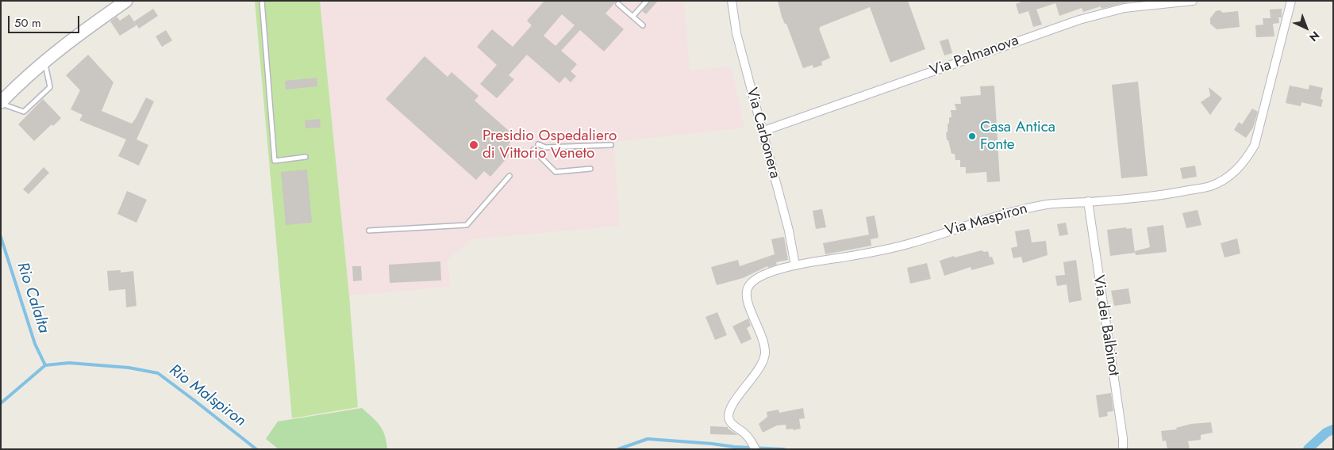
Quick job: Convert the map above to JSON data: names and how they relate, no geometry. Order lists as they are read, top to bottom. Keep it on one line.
{"streets":{"street":["Via Palmanova","Via Carbonera","Via Maspiron","Via dei Balbinot"]},"crossings":[["Via Palmanova","Via Carbonera"],["Via Carbonera","Via Maspiron"],["Via Maspiron","Via dei Balbinot"]],"water":["Rio Calalta","Rio Malspiron"],"places":["Casa Antica Fonte","Presidio Ospedaliero di Vittorio Veneto"],"scale_bar":"50 m","north":"bottom right"}
